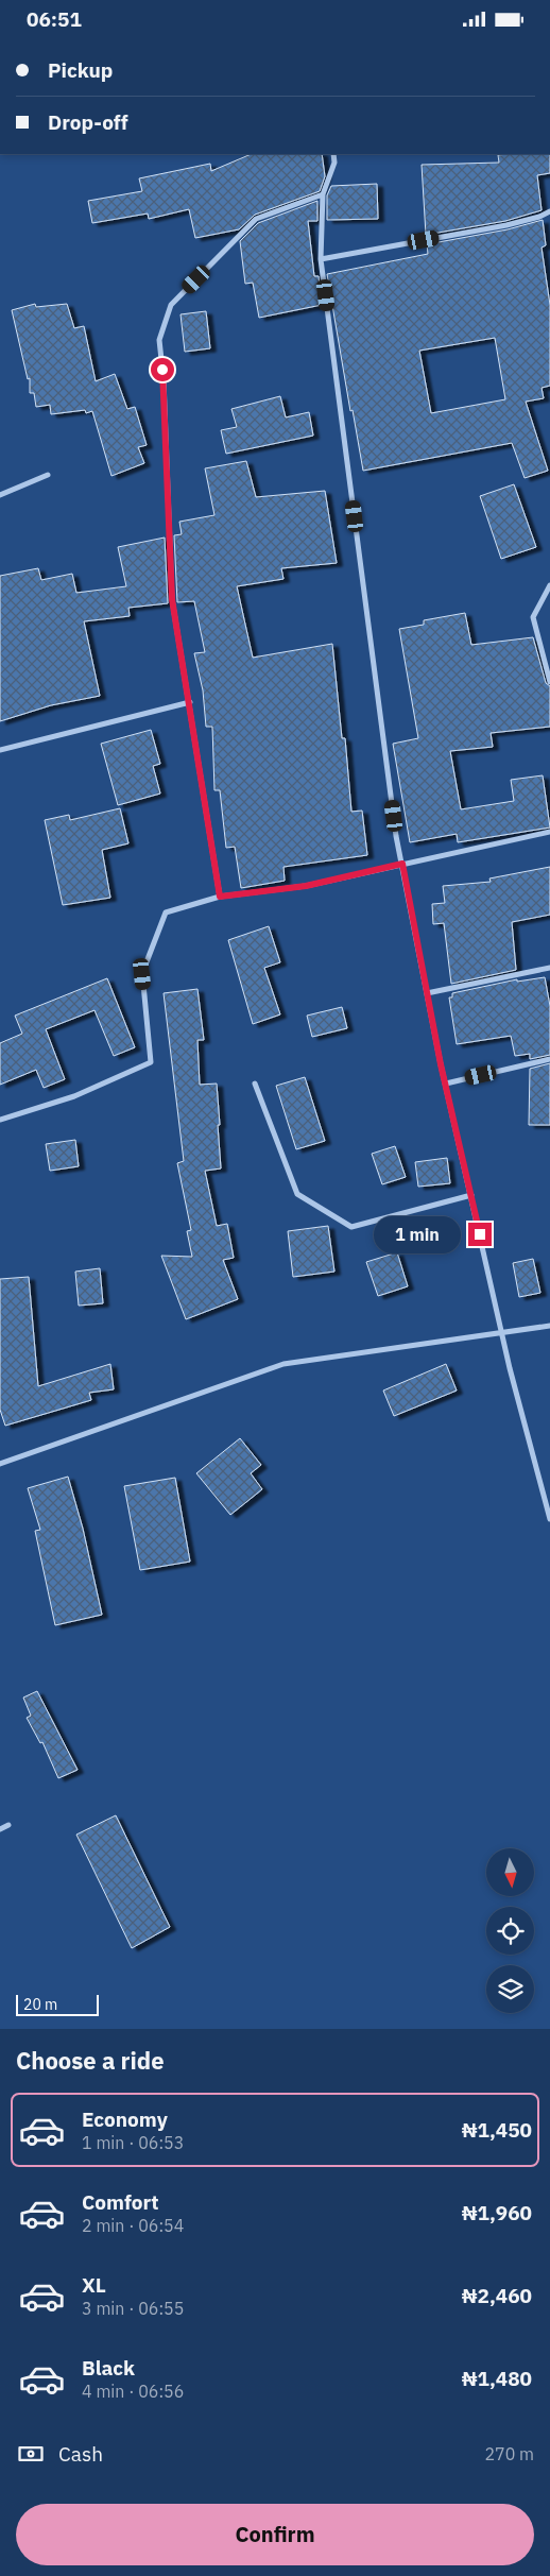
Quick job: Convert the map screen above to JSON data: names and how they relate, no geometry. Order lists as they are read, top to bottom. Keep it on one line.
{"scale_bar":"20 m","north":"bottom","page":{"status":"06:51","banner":["Pickup","Drop-off"],"bubble":"1 min","scale":"20 m","heading":"Choose a ride","list":[{"name":"Economy","note":"1 min · 06:53","value":"₦1,450"},{"name":"Comfort","note":"2 min · 06:54","value":"₦1,960"},{"name":"XL","note":"3 min · 06:55","value":"₦2,460"},{"name":"Black","note":"4 min · 06:56","value":"₦1,480"}],"pay":["Cash","270 m"],"buttons":"Confirm"}}
